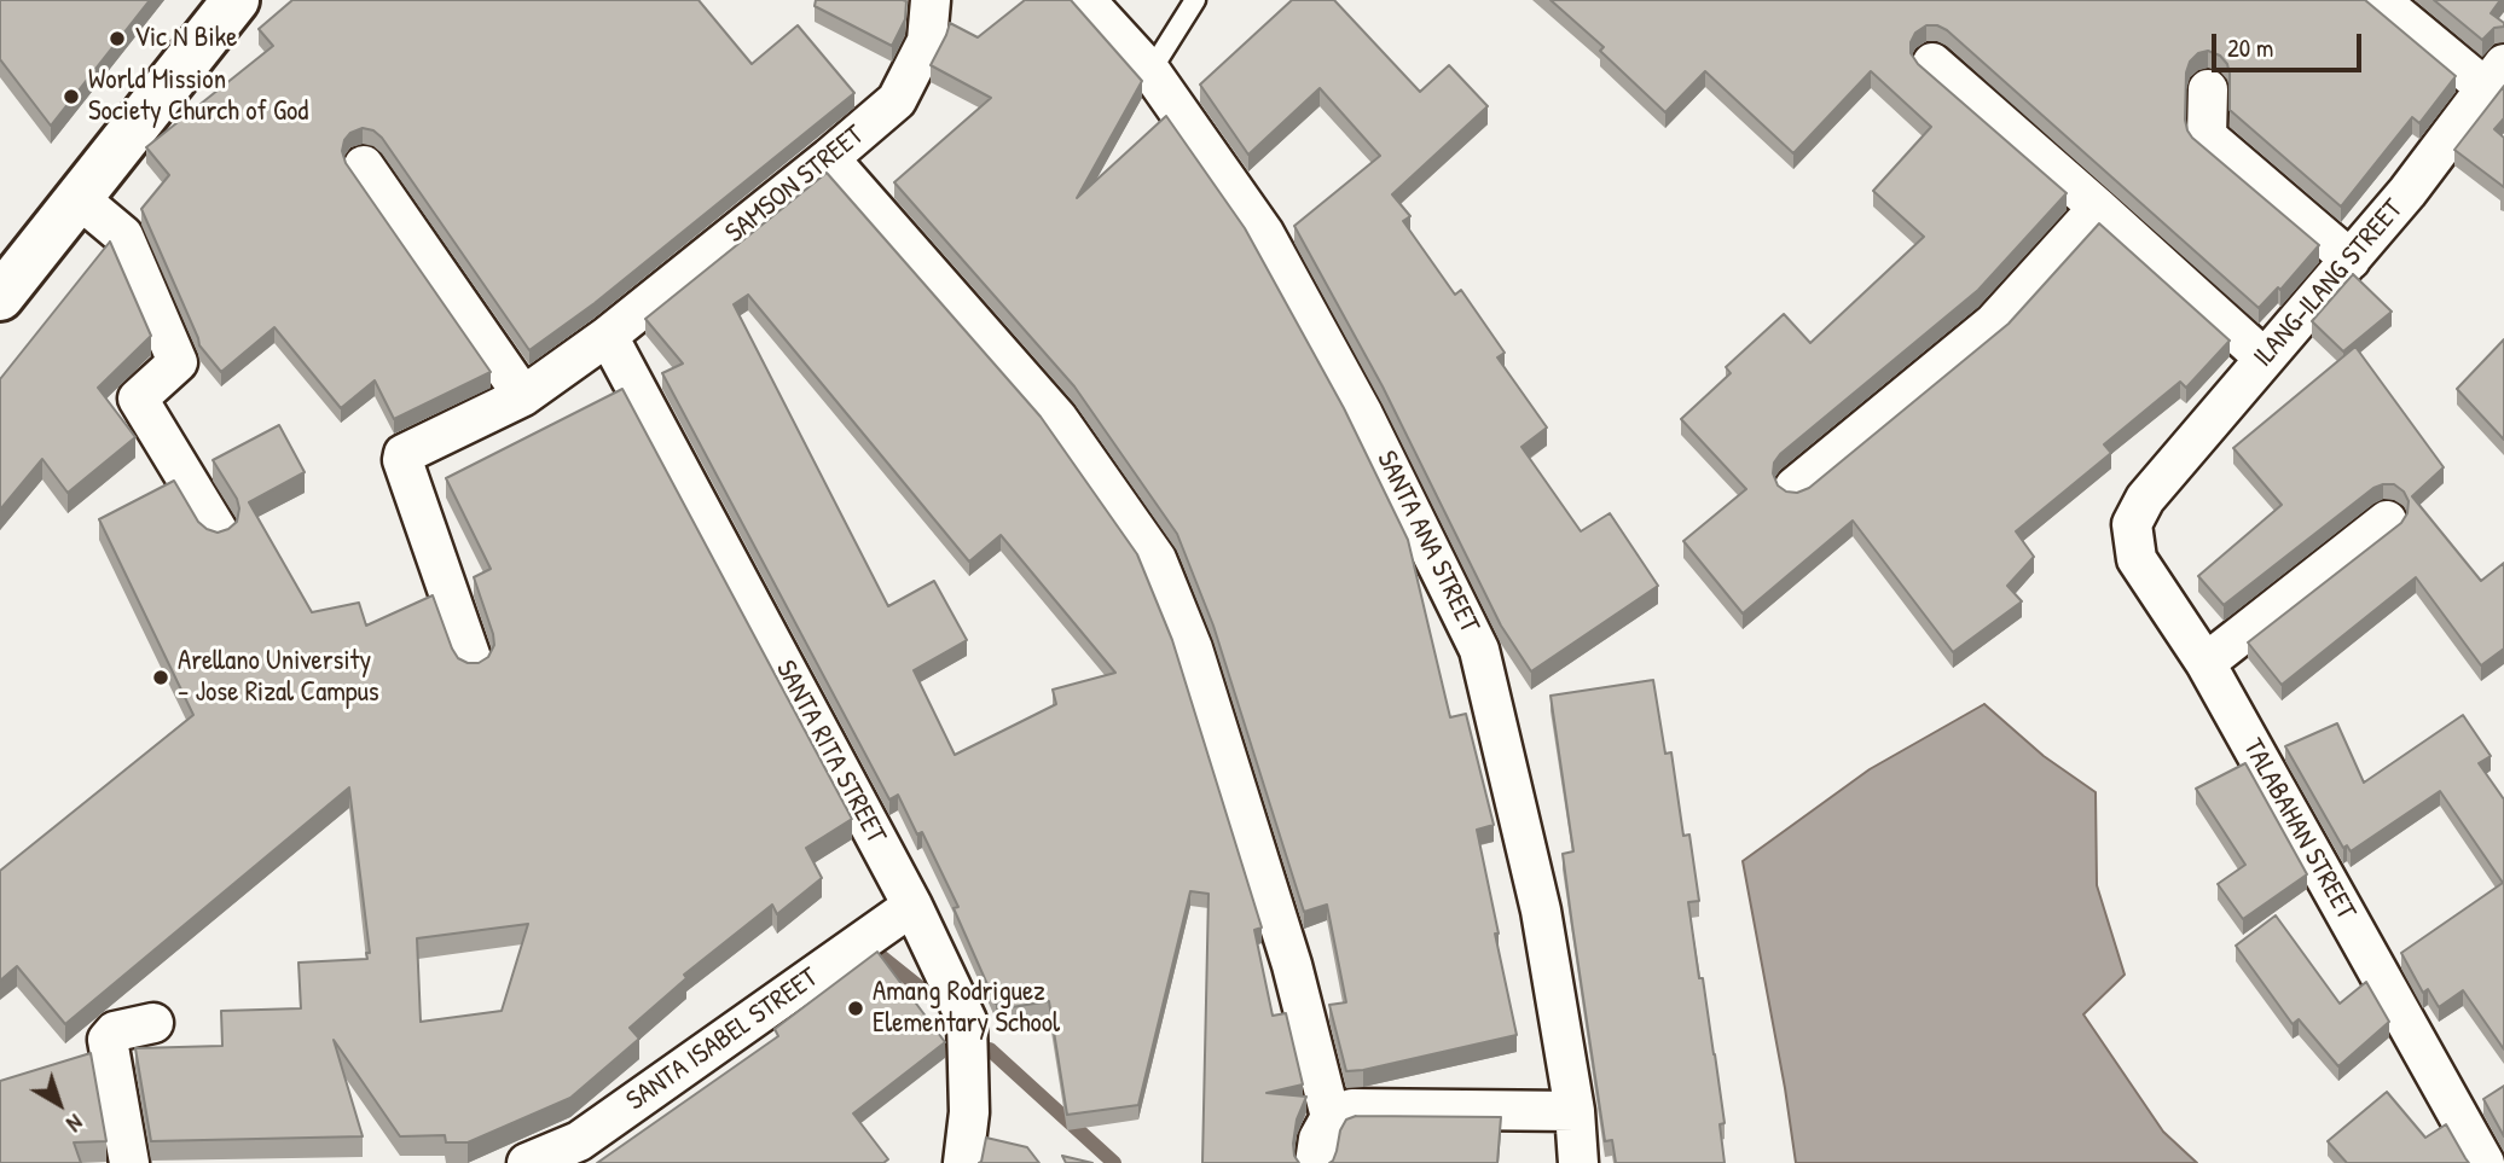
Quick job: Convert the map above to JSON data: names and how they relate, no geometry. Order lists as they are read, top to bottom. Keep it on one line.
{"streets":{"street":["SAMSON STREET","ILANG-ILANG STREET","SANTA ANA STREET","SANTA RITA STREET","TALABAHAN STREET","SANTA ISABEL STREET"]},"crossings":[["SAMSON STREET","SANTA RITA STREET"],["ILANG-ILANG STREET","TALABAHAN STREET"],["SANTA RITA STREET","SANTA ISABEL STREET"]],"places":["Vic N Bike","World Mission Society Church of God","Arellano University - Jose Rizal Campus","Amang Rodriguez Elementary School"],"scale_bar":"20 m","north":"bottom right"}
